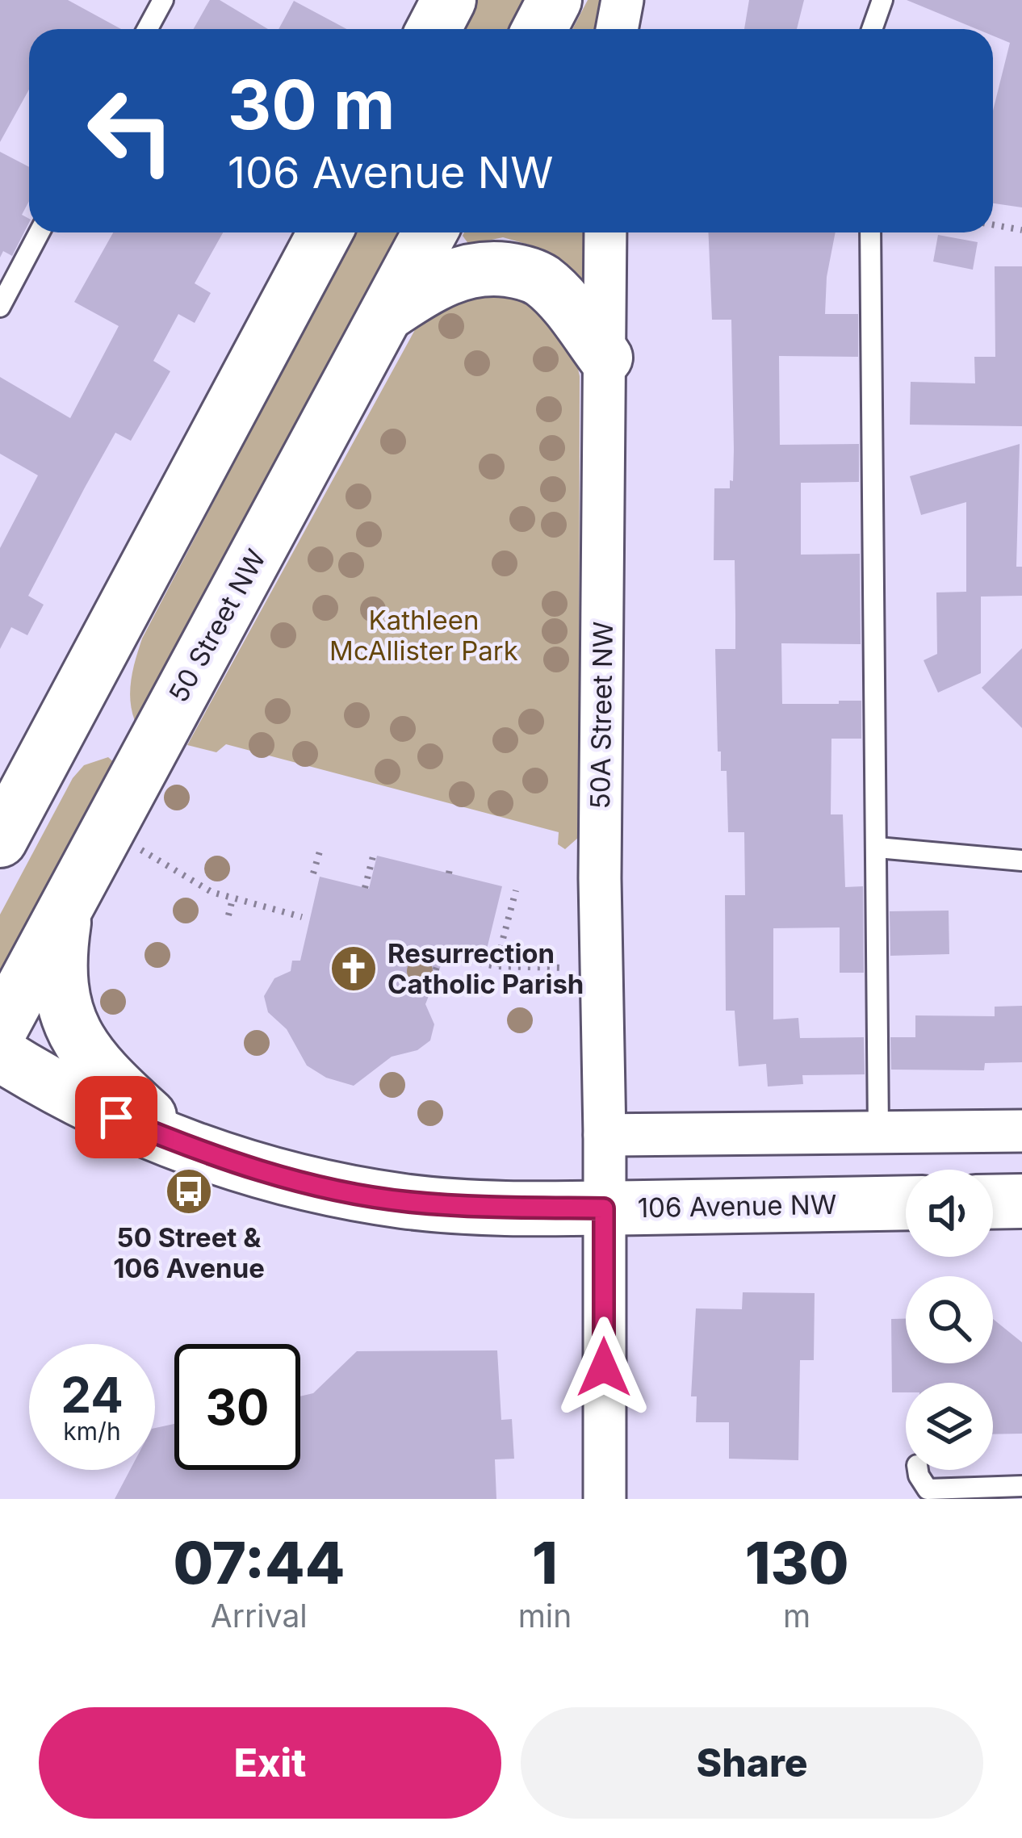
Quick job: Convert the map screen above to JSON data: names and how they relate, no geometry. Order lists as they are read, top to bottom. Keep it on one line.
{"streets":{"main road":["50 Street NW","106 Avenue NW"],"street":["50A Street NW"]},"crossings":[["50A Street NW","106 Avenue NW"]],"parks":["Kathleen McAllister Park"],"places":{"church":["Resurrection Catholic Parish"],"bus stop":["50 Street & 106 Avenue"]},"page":{"turn":["30 m","106 Avenue NW"],"speed":"24 km/h","limit":"30","eta":["07:44","Arrival","1","min","130","m"],"buttons":["Exit","Share"]}}
